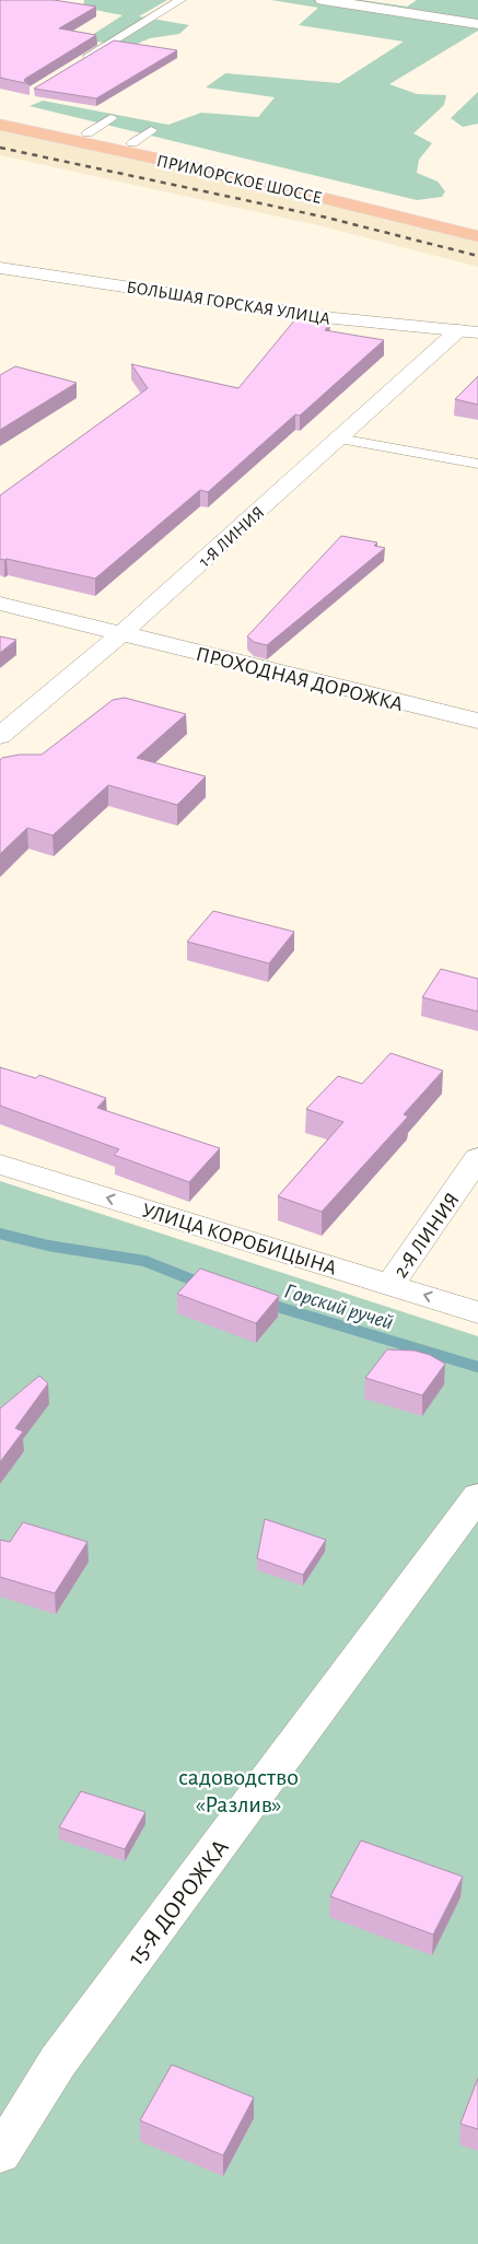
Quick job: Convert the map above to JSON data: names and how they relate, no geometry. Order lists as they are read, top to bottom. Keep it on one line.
{"streets":{"highway":["ПРИМОРСКОЕ ШОССЕ"],"street":["БОЛЬШАЯ ГОРСКАЯ УЛИЦА","1-Я ЛИНИЯ","ПРОХОДНАЯ ДОРОЖКА","2-Я ЛИНИЯ","УЛИЦА КОРОБИЦЫНА","15-Я ДОРОЖКА"]},"crossings":[["БОЛЬШАЯ ГОРСКАЯ УЛИЦА","1-Я ЛИНИЯ"],["1-Я ЛИНИЯ","ПРОХОДНАЯ ДОРОЖКА"],["2-Я ЛИНИЯ","УЛИЦА КОРОБИЦЫНА"]],"one_way":["УЛИЦА КОРОБИЦЫНА"],"water":["Горский ручей"],"parks":["садоводство «Разлив»"]}
